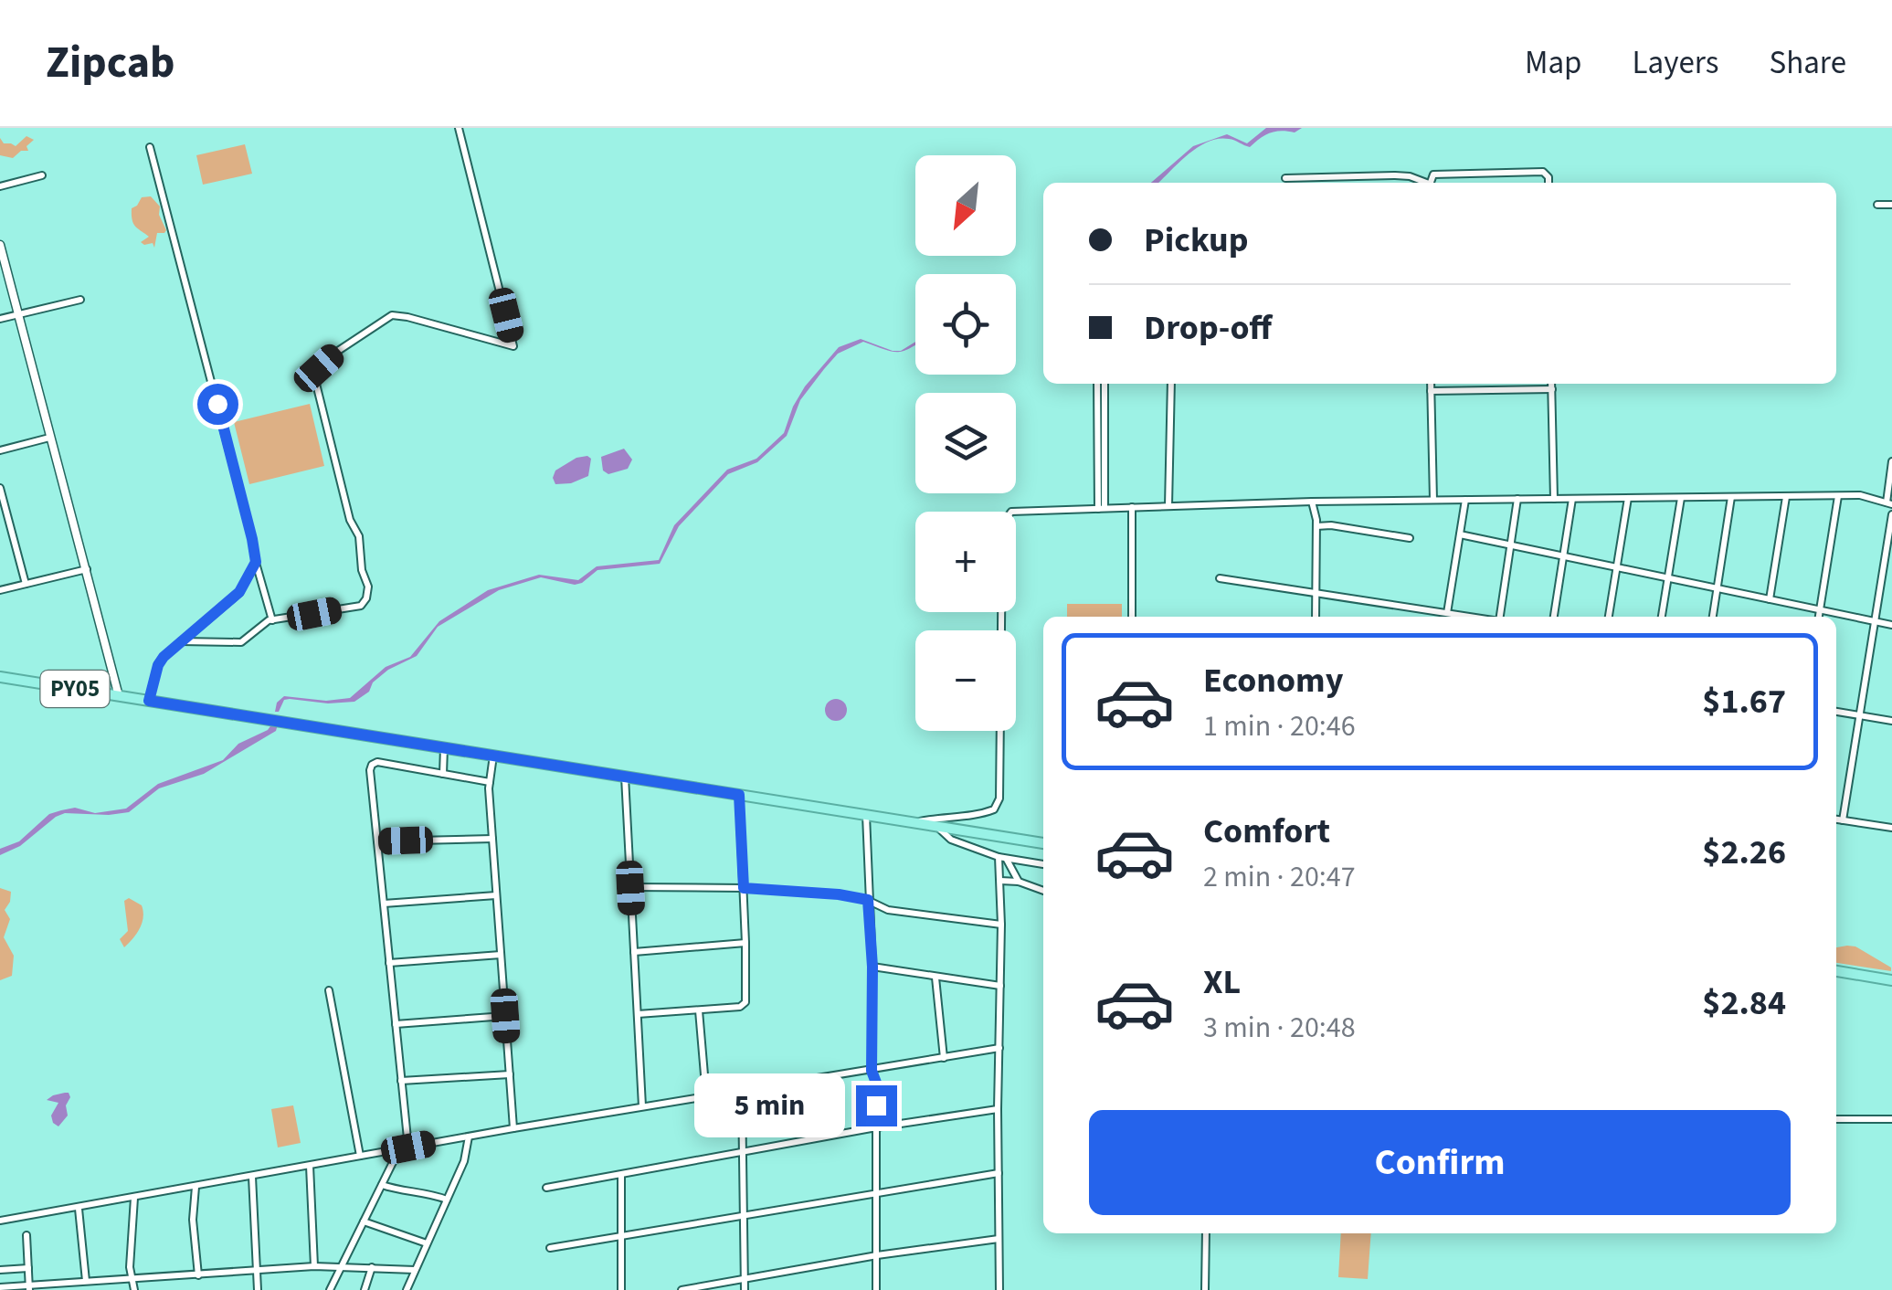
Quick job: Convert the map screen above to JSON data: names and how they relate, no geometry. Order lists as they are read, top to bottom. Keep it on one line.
{"streets":{"highway":["PY05"]},"north":"bottom left","page":{"header":"Zipcab","nav":["Map","Layers","Share"],"map_buttons":["+","−"],"banner":["Pickup","Drop-off"],"list":[{"name":"Economy","note":"1 min · 20:46","value":"$1.67"},{"name":"Comfort","note":"2 min · 20:47","value":"$2.26"},{"name":"XL","note":"3 min · 20:48","value":"$2.84"}],"bubble":"5 min","buttons":"Confirm"}}
